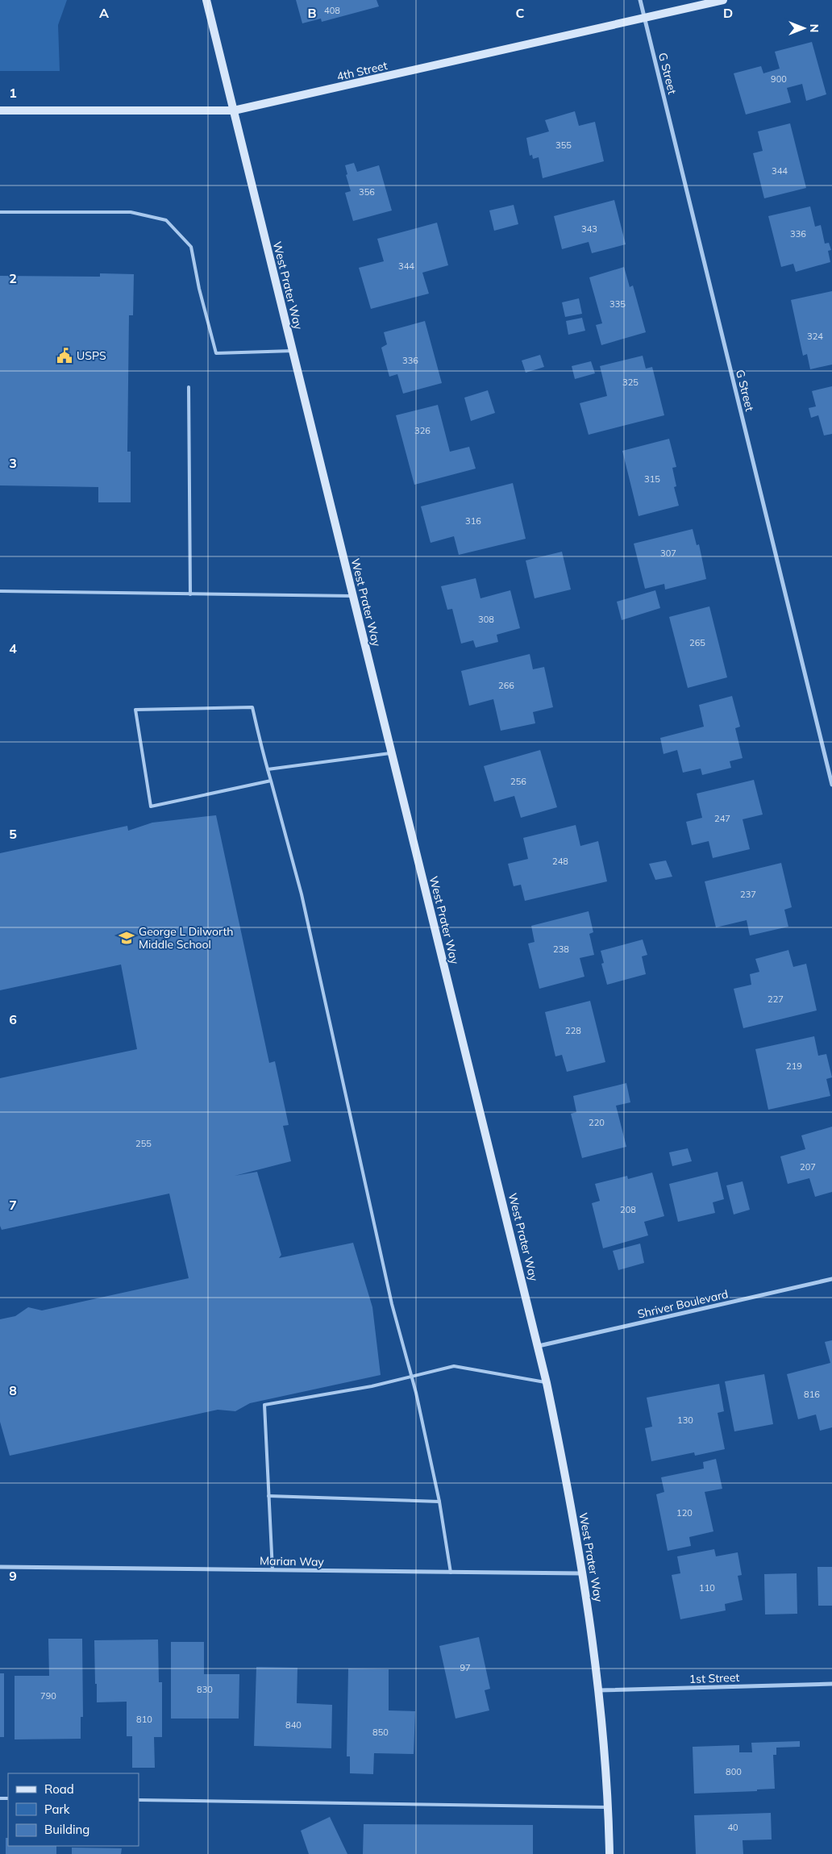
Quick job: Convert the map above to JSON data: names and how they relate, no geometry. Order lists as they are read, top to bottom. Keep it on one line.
{"streets":{"main road":["4th Street","West Prater Way"],"street":["G Street","Shriver Boulevard","Marian Way","1st Street"]},"crossings":[["4th Street","G Street"],["4th Street","West Prater Way"],["West Prater Way","Shriver Boulevard"],["West Prater Way","Marian Way"],["West Prater Way","1st Street"]],"places":{"public building":["USPS"],"school or university":["George L Dilworth Middle School"]},"house_numbers":["408","900","355","344","356","343","336","344","335","324","336","325","326","315","316","307","308","265","266","256","247","248","237","238","227","228","219","220","255","207","208","816","130","120","110","97","830","790","810","840","850","800","40"],"legend":["Road","Park","Building"],"north":"right","grid":{"columns":["A","B","C","D"],"rows":["1","2","3","4","5","6","7","8","9"]}}
